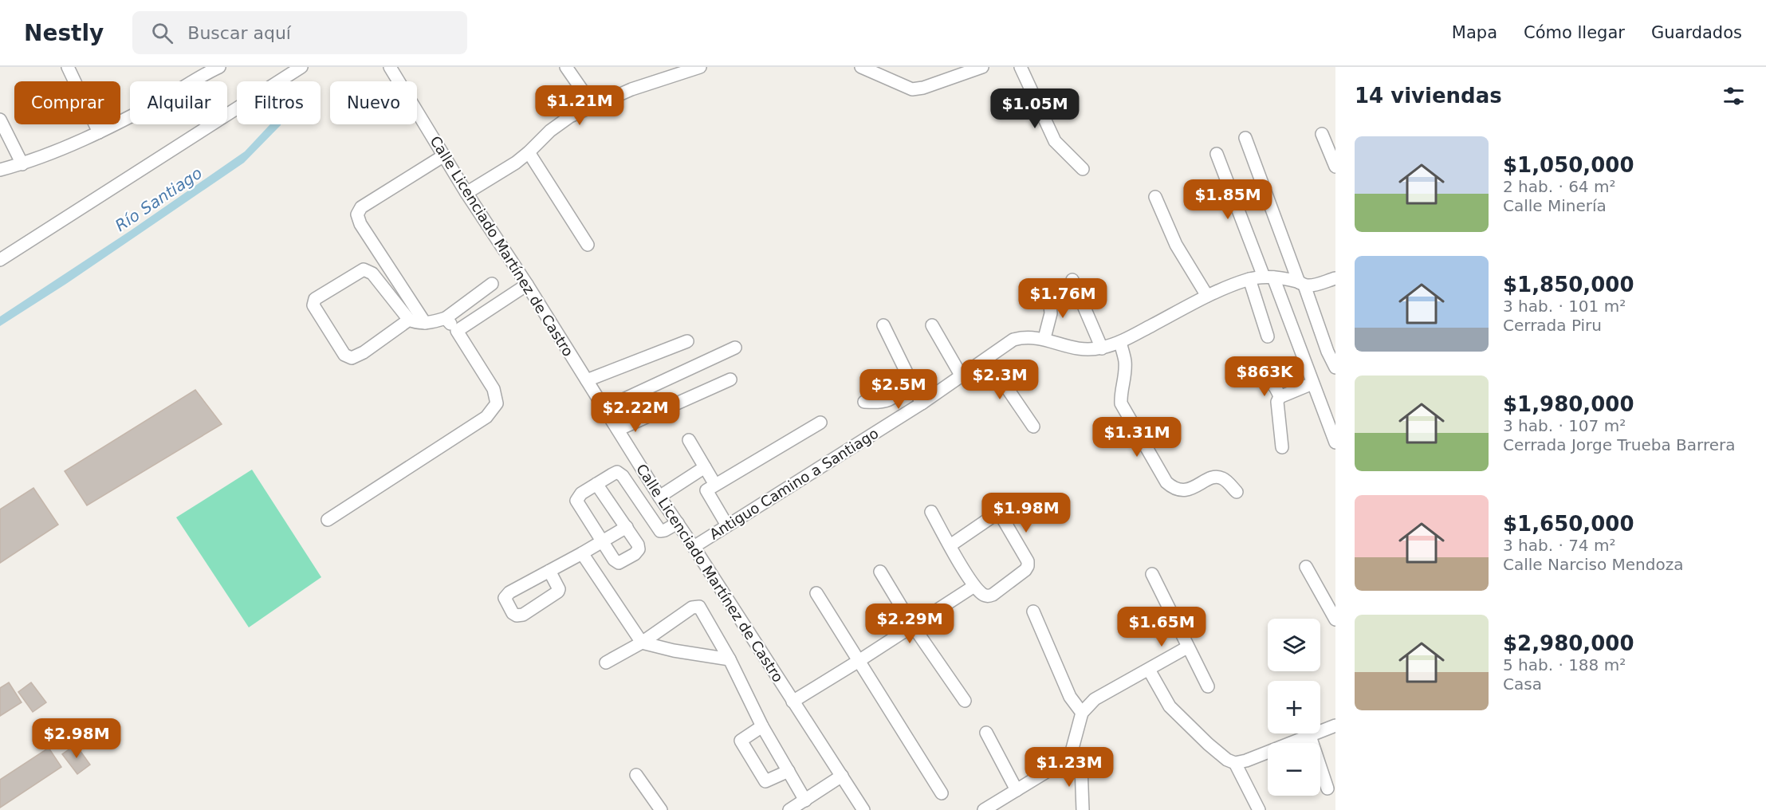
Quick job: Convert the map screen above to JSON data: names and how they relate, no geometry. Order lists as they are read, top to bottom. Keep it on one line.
{"streets":{"street":["Calle Licenciado Martínez de Castro","Antiguo Camino a Santiago"]},"crossings":[["Calle Licenciado Martínez de Castro","Antiguo Camino a Santiago"]],"water":["Río Santiago"],"page":{"header":"Nestly","search":"Buscar aquí","nav":["Mapa","Cómo llegar","Guardados"],"heading":"14 viviendas","chip":["Comprar","Alquilar","Filtros","Nuevo"],"price":["$1.21M","$1.05M","$1.85M","$1.76M","$863K","$2.3M","$2.5M","$2.22M","$1.31M","$1.98M","$2.29M","$1.65M","$2.98M","$1.23M"],"list":[{"name":"$1,050,000","note":"2 hab. · 64 m² · Calle Minería"},{"name":"$1,850,000","note":"3 hab. · 101 m² · Cerrada Piru"},{"name":"$1,980,000","note":"3 hab. · 107 m² · Cerrada Jorge Trueba Barrera"},{"name":"$1,650,000","note":"3 hab. · 74 m² · Calle Narciso Mendoza"},{"name":"$2,980,000","note":"5 hab. · 188 m² · Casa"}],"map_buttons":["+","−"]}}
